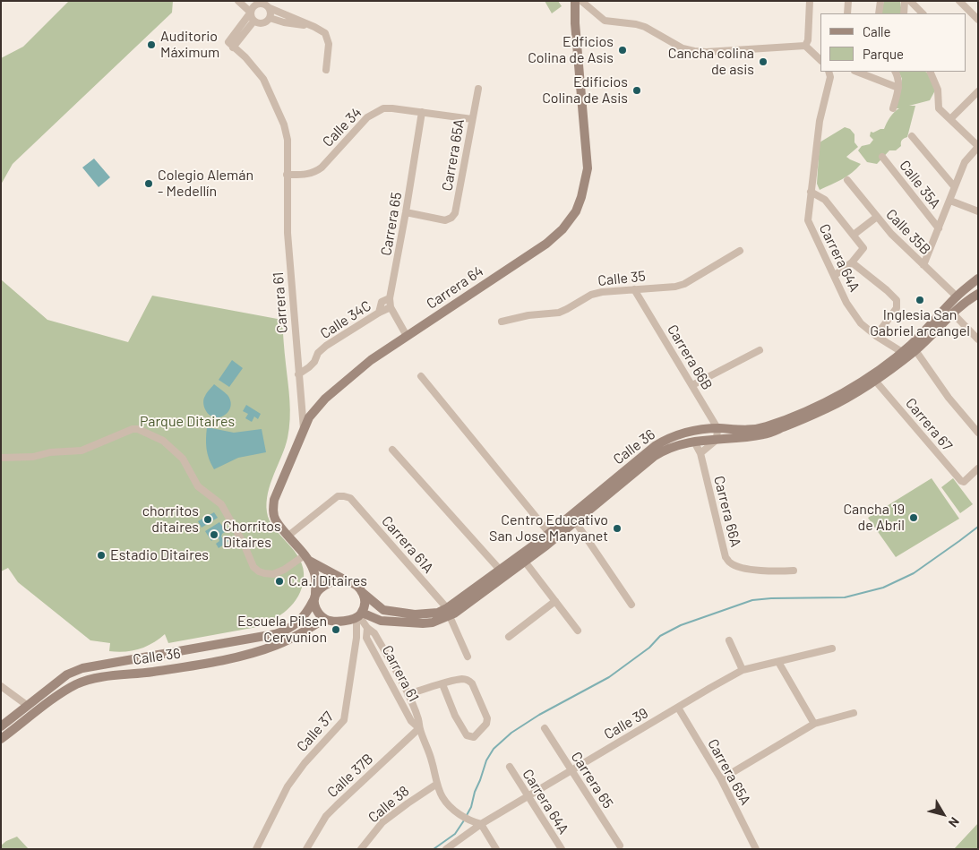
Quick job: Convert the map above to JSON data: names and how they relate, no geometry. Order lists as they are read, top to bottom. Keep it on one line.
{"streets":{"main road":["Carrera 64","Calle 36"],"street":["Calle 34","Carrera 65A","Calle 35A","Carrera 65","Calle 35B","Carrera 64A","Calle 35","Carrera 61","Calle 34C","Carrera 66B","Carrera 67","Carrera 66A","Carrera 61A","Calle 39","Calle 37","Calle 37B","Calle 38"]},"crossings":[["Calle 34","Carrera 65A"],["Calle 34","Carrera 65"],["Calle 34","Carrera 61"],["Carrera 65A","Carrera 65"],["Carrera 65A","Calle 39"],["Carrera 65","Carrera 64"],["Carrera 65","Calle 34C"],["Carrera 65","Calle 39"],["Calle 35B","Calle 36"],["Carrera 64A","Calle 36"],["Carrera 64A","Calle 39"],["Calle 35","Carrera 66B"],["Carrera 64","Carrera 61"],["Carrera 64","Calle 36"],["Carrera 64","Carrera 61A"],["Carrera 64","Calle 37"],["Carrera 61","Calle 34C"],["Carrera 61","Calle 36"],["Carrera 61","Calle 39"],["Carrera 61","Calle 37"],["Carrera 61","Calle 37B"],["Carrera 61","Calle 38"],["Carrera 66B","Calle 36"],["Carrera 67","Calle 36"],["Calle 36","Carrera 66A"],["Calle 36","Carrera 61A"],["Calle 36","Calle 37"]],"parks":["Parque Ditaires"],"places":["Auditorio Máximum","Edficios Colina de Asis","Cancha colina de asis","Edificios Colina de Asis","Colegio Alemán - Medellín","Inglesia San Gabriel arcangel","Cancha 19 de Abril","chorritos ditaires","Centro Educativo San Jose Manyanet","Chorritos Ditaires","Estadio Ditaires","C.a.i Ditaires","Escuela Pilsen Cervunion"],"legend":["Calle","Parque"],"north":"bottom right"}
